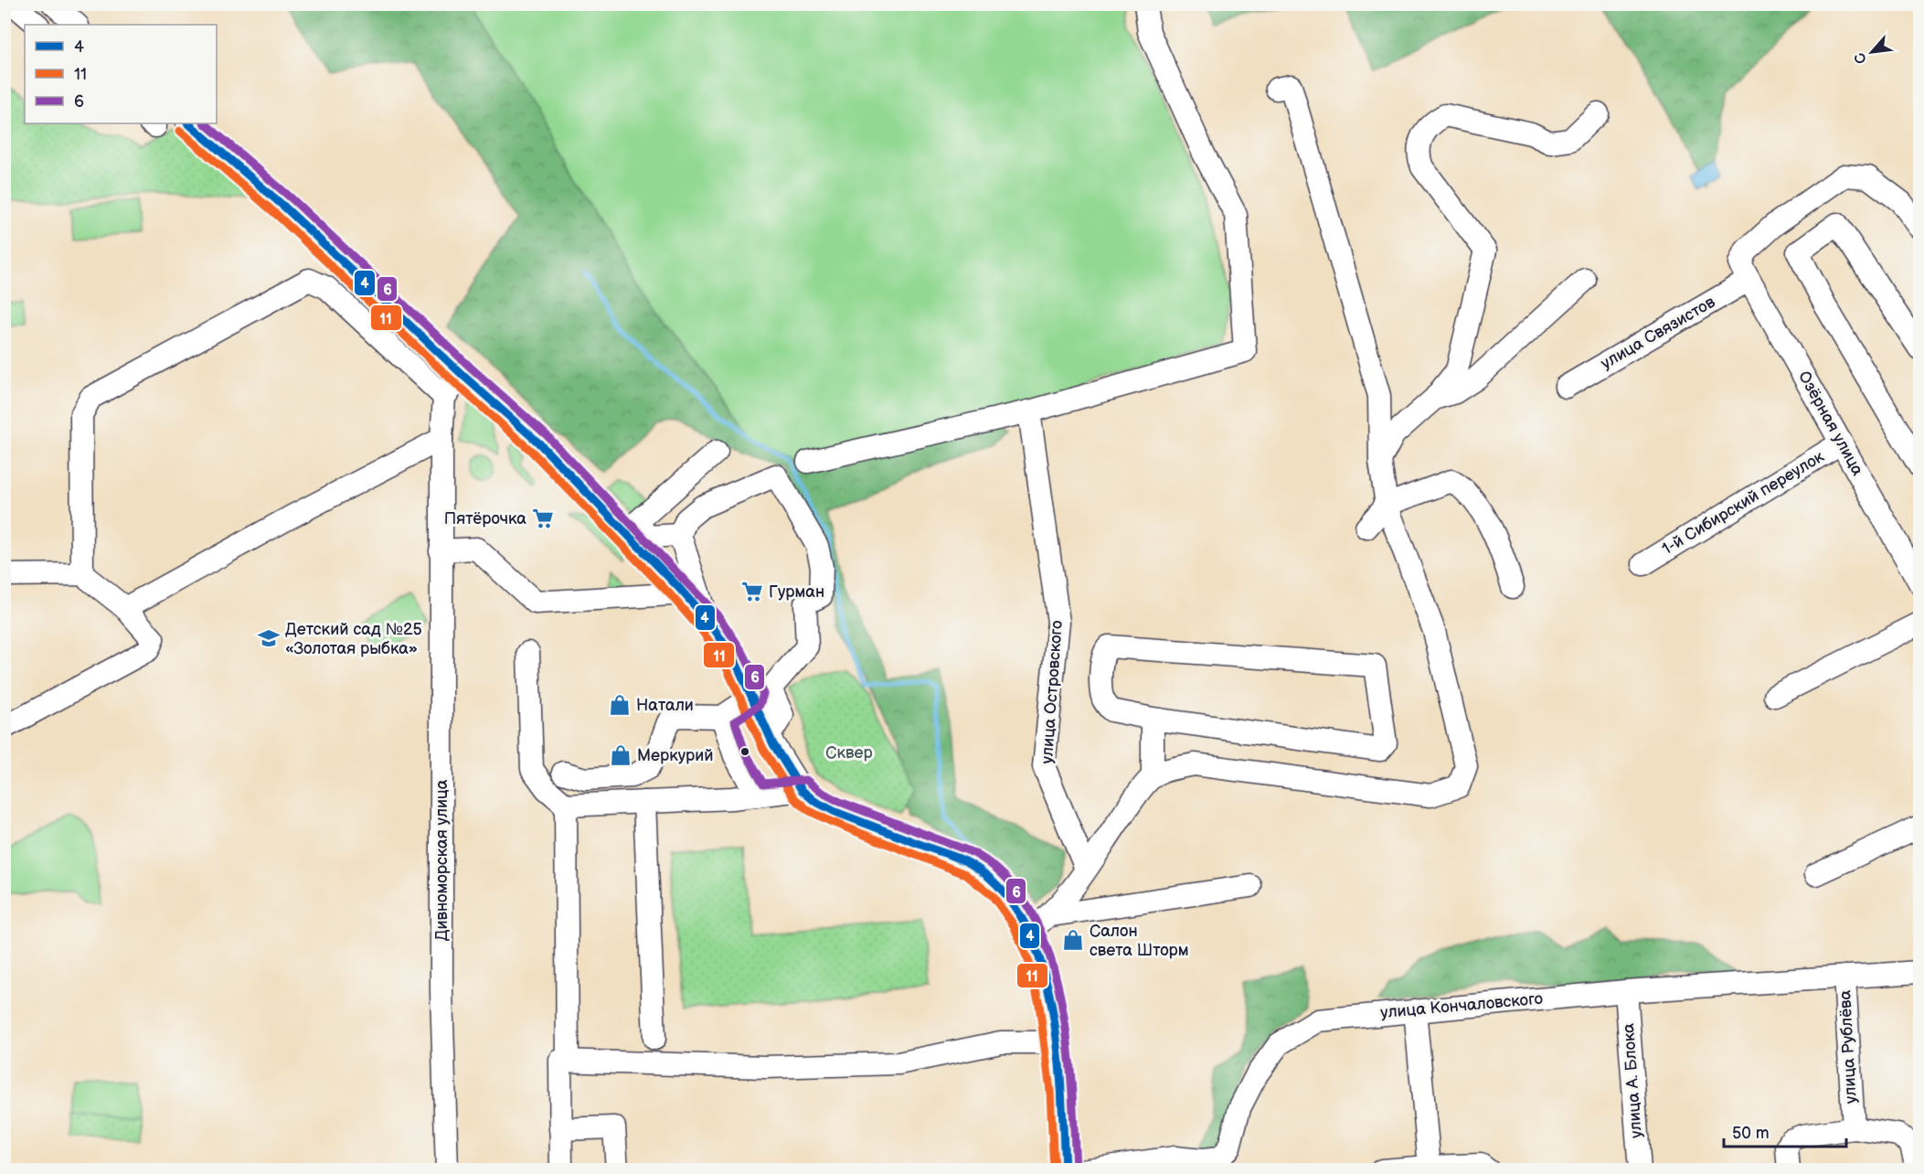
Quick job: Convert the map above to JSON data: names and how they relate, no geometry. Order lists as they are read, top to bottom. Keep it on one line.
{"streets":{"street":["улица Связистов","Озёрная улица","1-й Сибирский переулок","улица Островского","Дивноморская улица","улица Кончаловского","улица Рублёва","улица А. Блока"]},"crossings":[["улица Связистов","Озёрная улица"],["Озёрная улица","1-й Сибирский переулок"],["улица Кончаловского","улица Рублёва"],["улица Кончаловского","улица А. Блока"]],"parks":["Сквер"],"places":{"supermarket":["Пятёрочка","Гурман"],"school or university":["Детский сад №25 «Золотая рыбка»"],"shop":["Натали","Меркурий","Салон света Шторм"]},"lines":["transit line 4","transit line 6","transit line 11"],"legend":["4","11","6"],"scale_bar":"50 m","north":"bottom left"}
